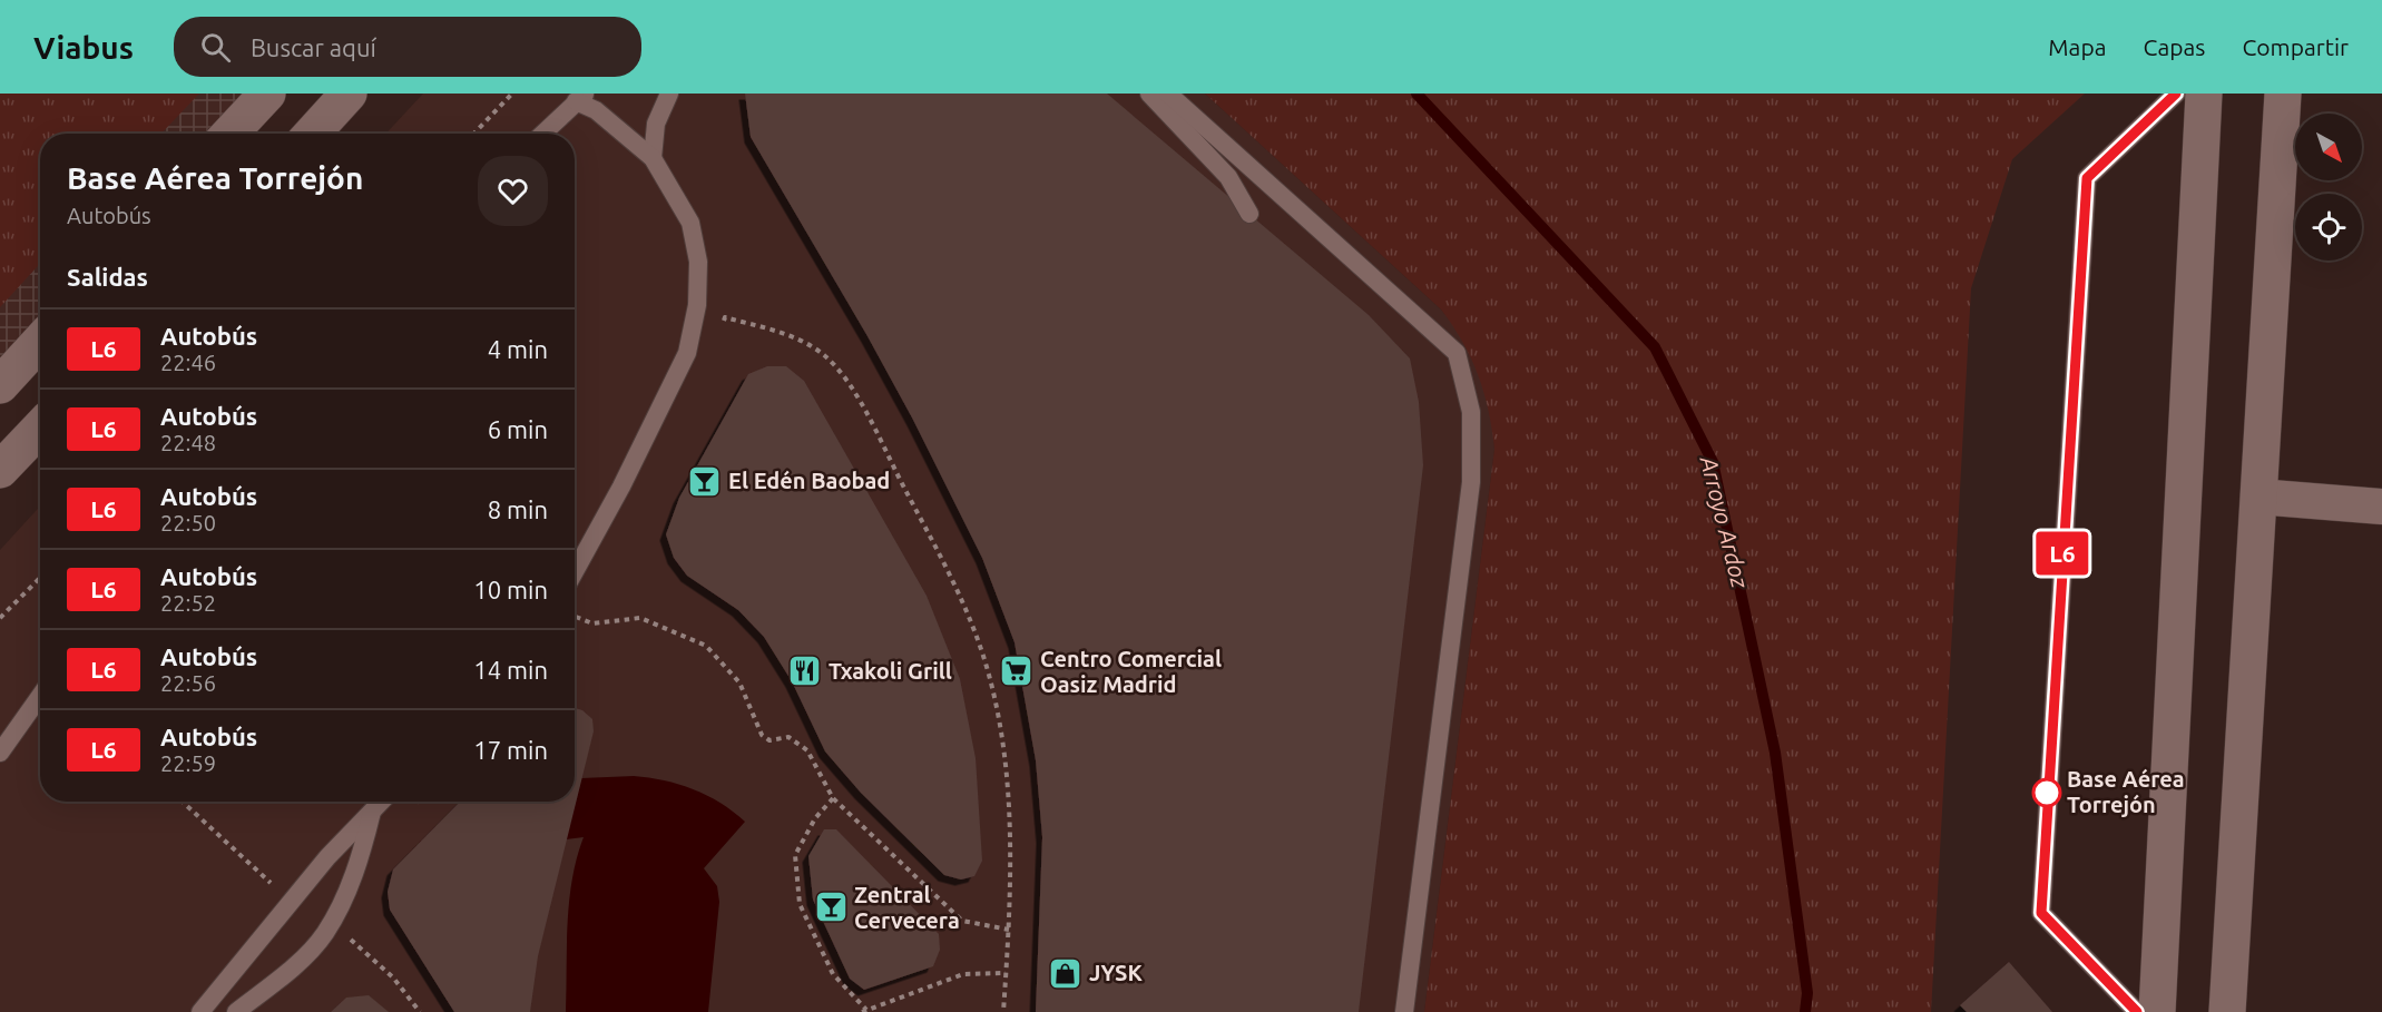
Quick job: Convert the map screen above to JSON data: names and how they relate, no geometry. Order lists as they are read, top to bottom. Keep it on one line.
{"water":["Arroyo Ardoz"],"places":{"bar":["El Edén Baobad","Zentral Cervecera"],"restaurant":["Txakoli Grill"],"supermarket":["Centro Comercial Oasiz Madrid"],"other":["Base Aérea Torrejón"],"shop":["JYSK"]},"lines":["bus line L6"],"north":"bottom right","page":{"header":"Viabus","search":"Buscar aquí","nav":["Mapa","Capas","Compartir"],"on_map":"L6","heading":[["Base Aérea Torrejón","Autobús"],"Salidas"],"list":[{"mark":"L6","name":"Autobús","note":"22:46","value":"4 min"},{"mark":"L6","name":"Autobús","note":"22:48","value":"6 min"},{"mark":"L6","name":"Autobús","note":"22:50","value":"8 min"},{"mark":"L6","name":"Autobús","note":"22:52","value":"10 min"},{"mark":"L6","name":"Autobús","note":"22:56","value":"14 min"},{"mark":"L6","name":"Autobús","note":"22:59","value":"17 min"}]}}
